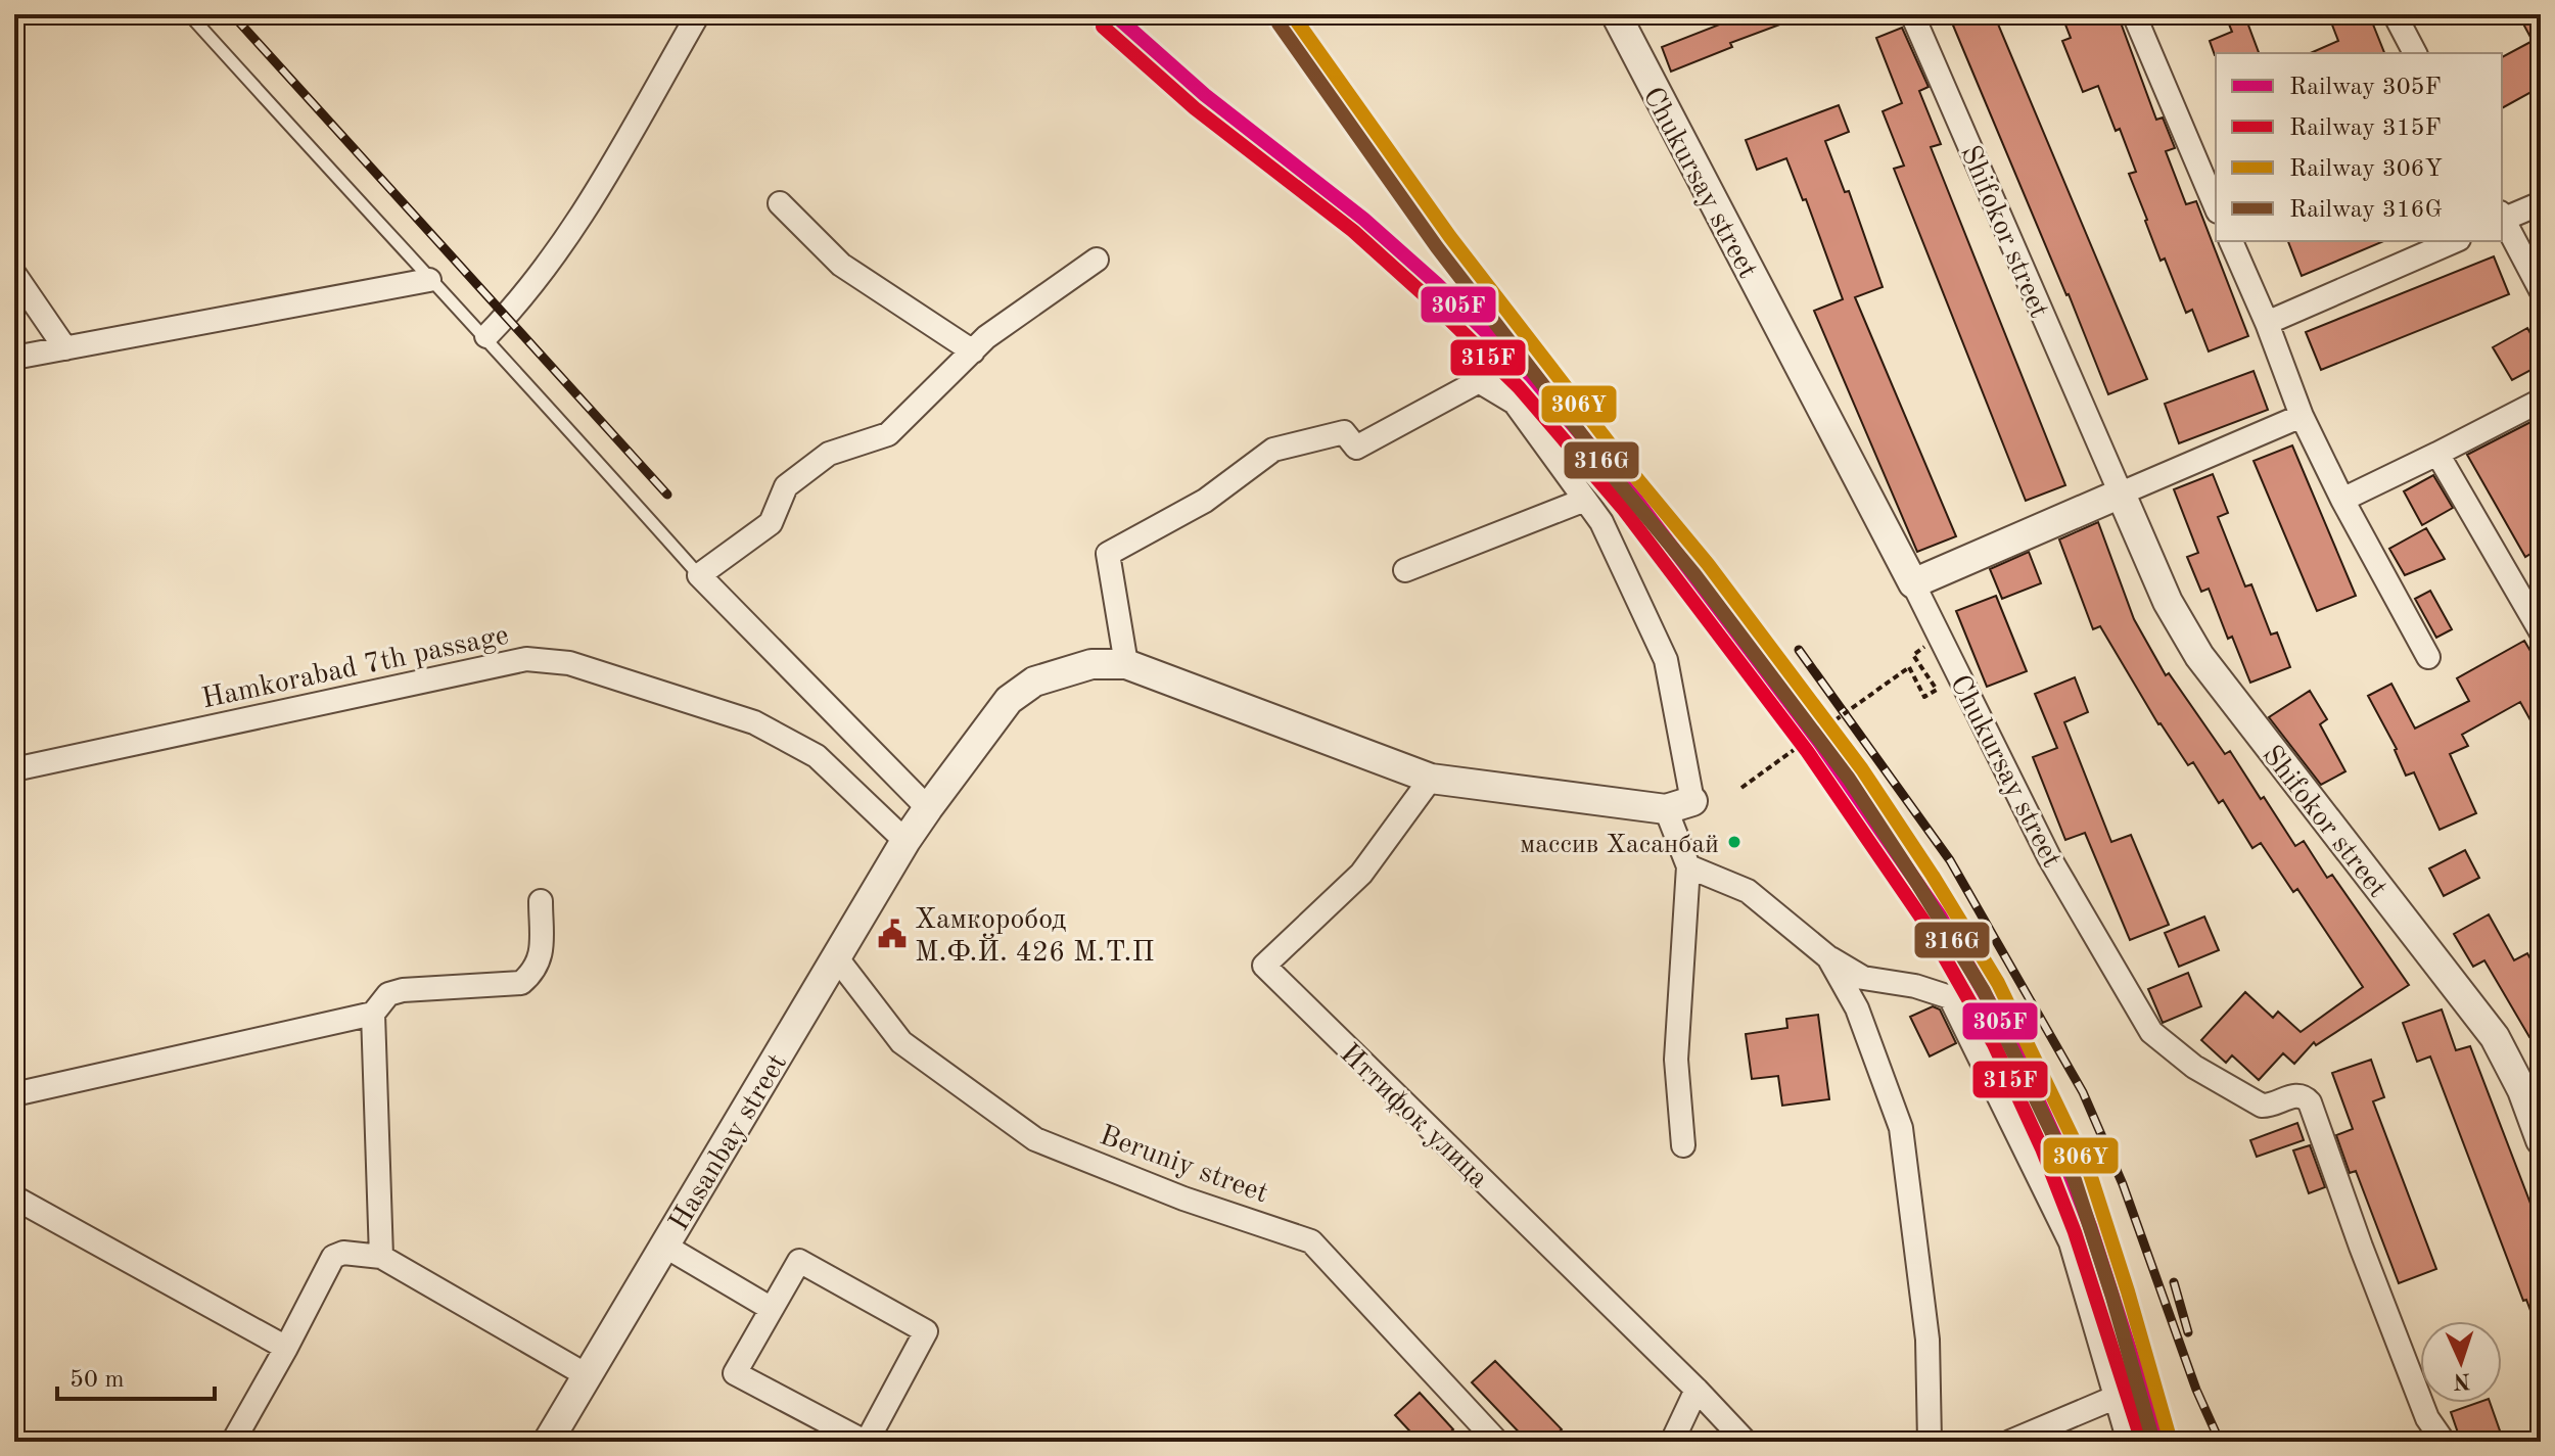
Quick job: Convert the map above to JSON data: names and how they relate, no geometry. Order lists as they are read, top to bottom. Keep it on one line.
{"streets":{"street":["Chukursay street","Shifokor street","Hamkorabad 7th passage","Иттифок улица","Hasanbay street","Beruniy street"]},"crossings":[["Hamkorabad 7th passage","Hasanbay street"],["Hasanbay street","Beruniy street"]],"places":{"other":["массив Хасанбай"],"public building":["Хамкоробод М.Ф.Й. 426 М.Т.П"]},"lines":["rail line 305F","rail line 306Y","rail line 316G","rail line 315F"],"legend":["Railway 305F","Railway 315F","Railway 306Y","Railway 316G"],"scale_bar":"50 m","north":"bottom"}
